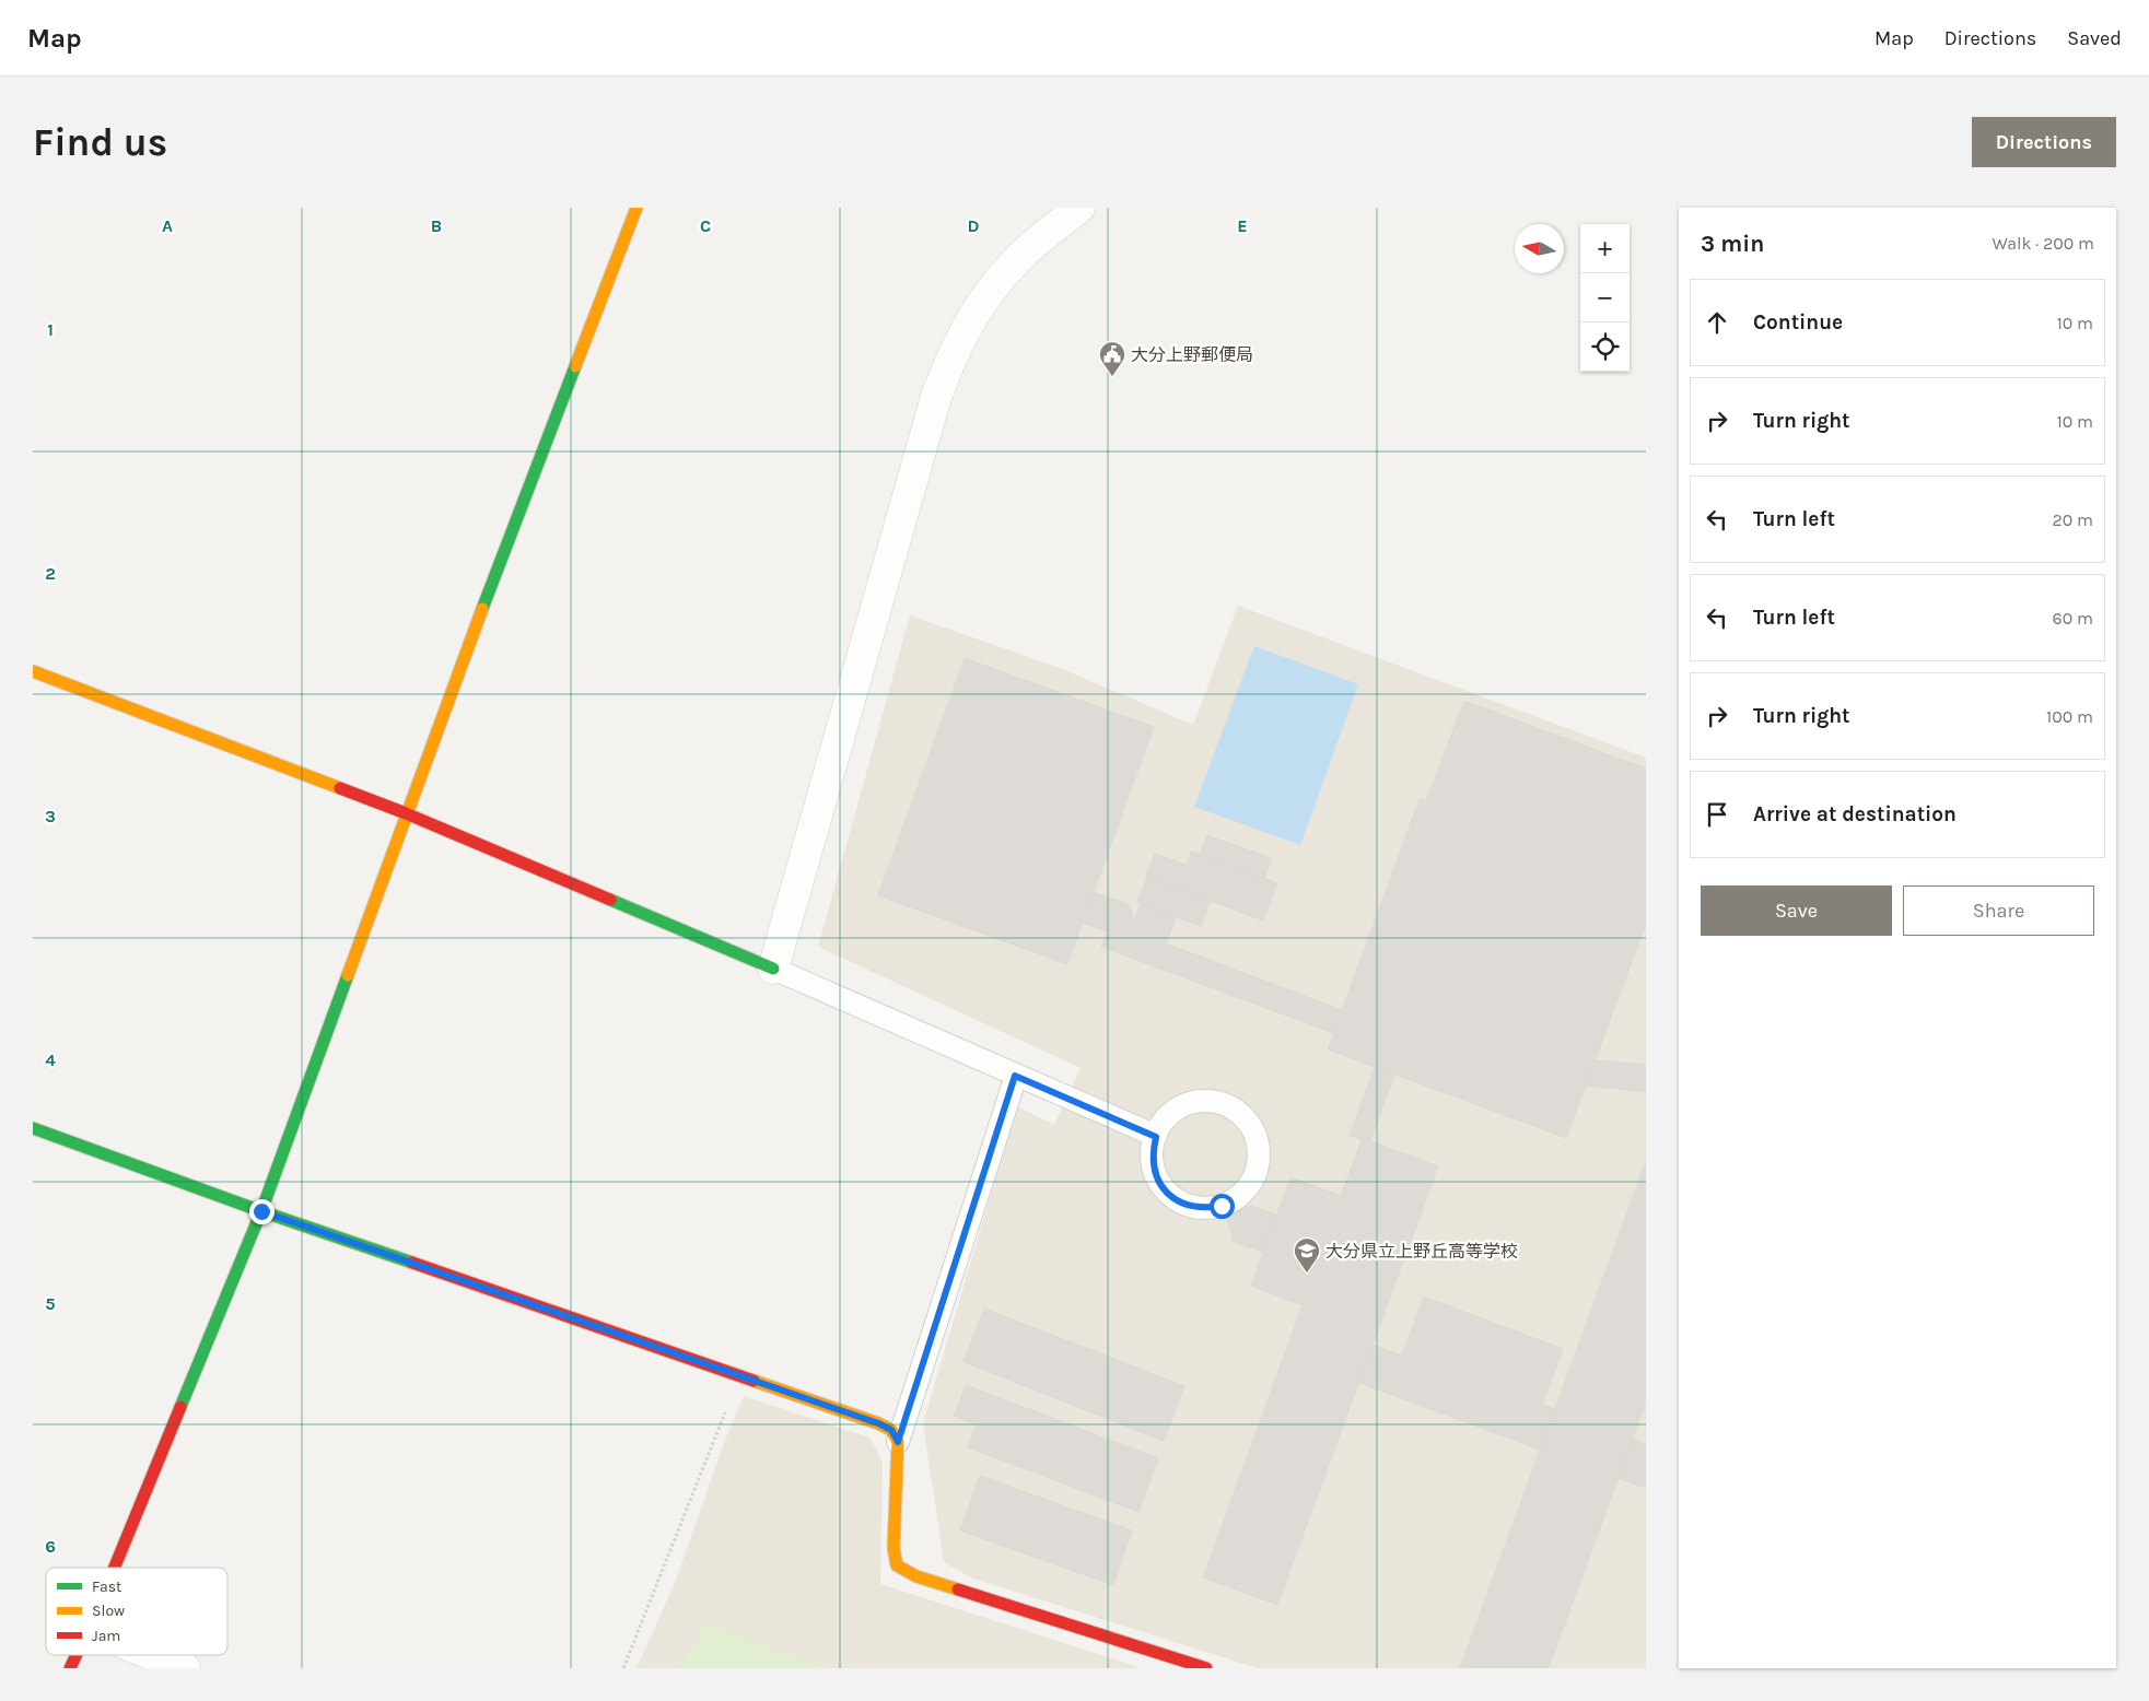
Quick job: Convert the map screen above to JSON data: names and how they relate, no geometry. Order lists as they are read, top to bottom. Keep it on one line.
{"places":{"public building":["大分上野郵便局"],"school or university":["大分県立上野丘高等学校"]},"legend":["Fast","Slow","Jam"],"north":"left","page":{"header":"Map","nav":["Map","Directions","Saved"],"buttons":["Directions",["Save","Share"]],"title":"Find us","heading":["3 min","Walk · 200 m"],"map_buttons":["+","−"],"list":[["Continue","10 m"],["Turn right","10 m"],["Turn left","20 m"],["Turn left","60 m"],["Turn right","100 m"],"Arrive at destination"]},"grid":{"columns":["A","B","C","D","E"],"rows":["1","2","3","4","5","6"]}}
